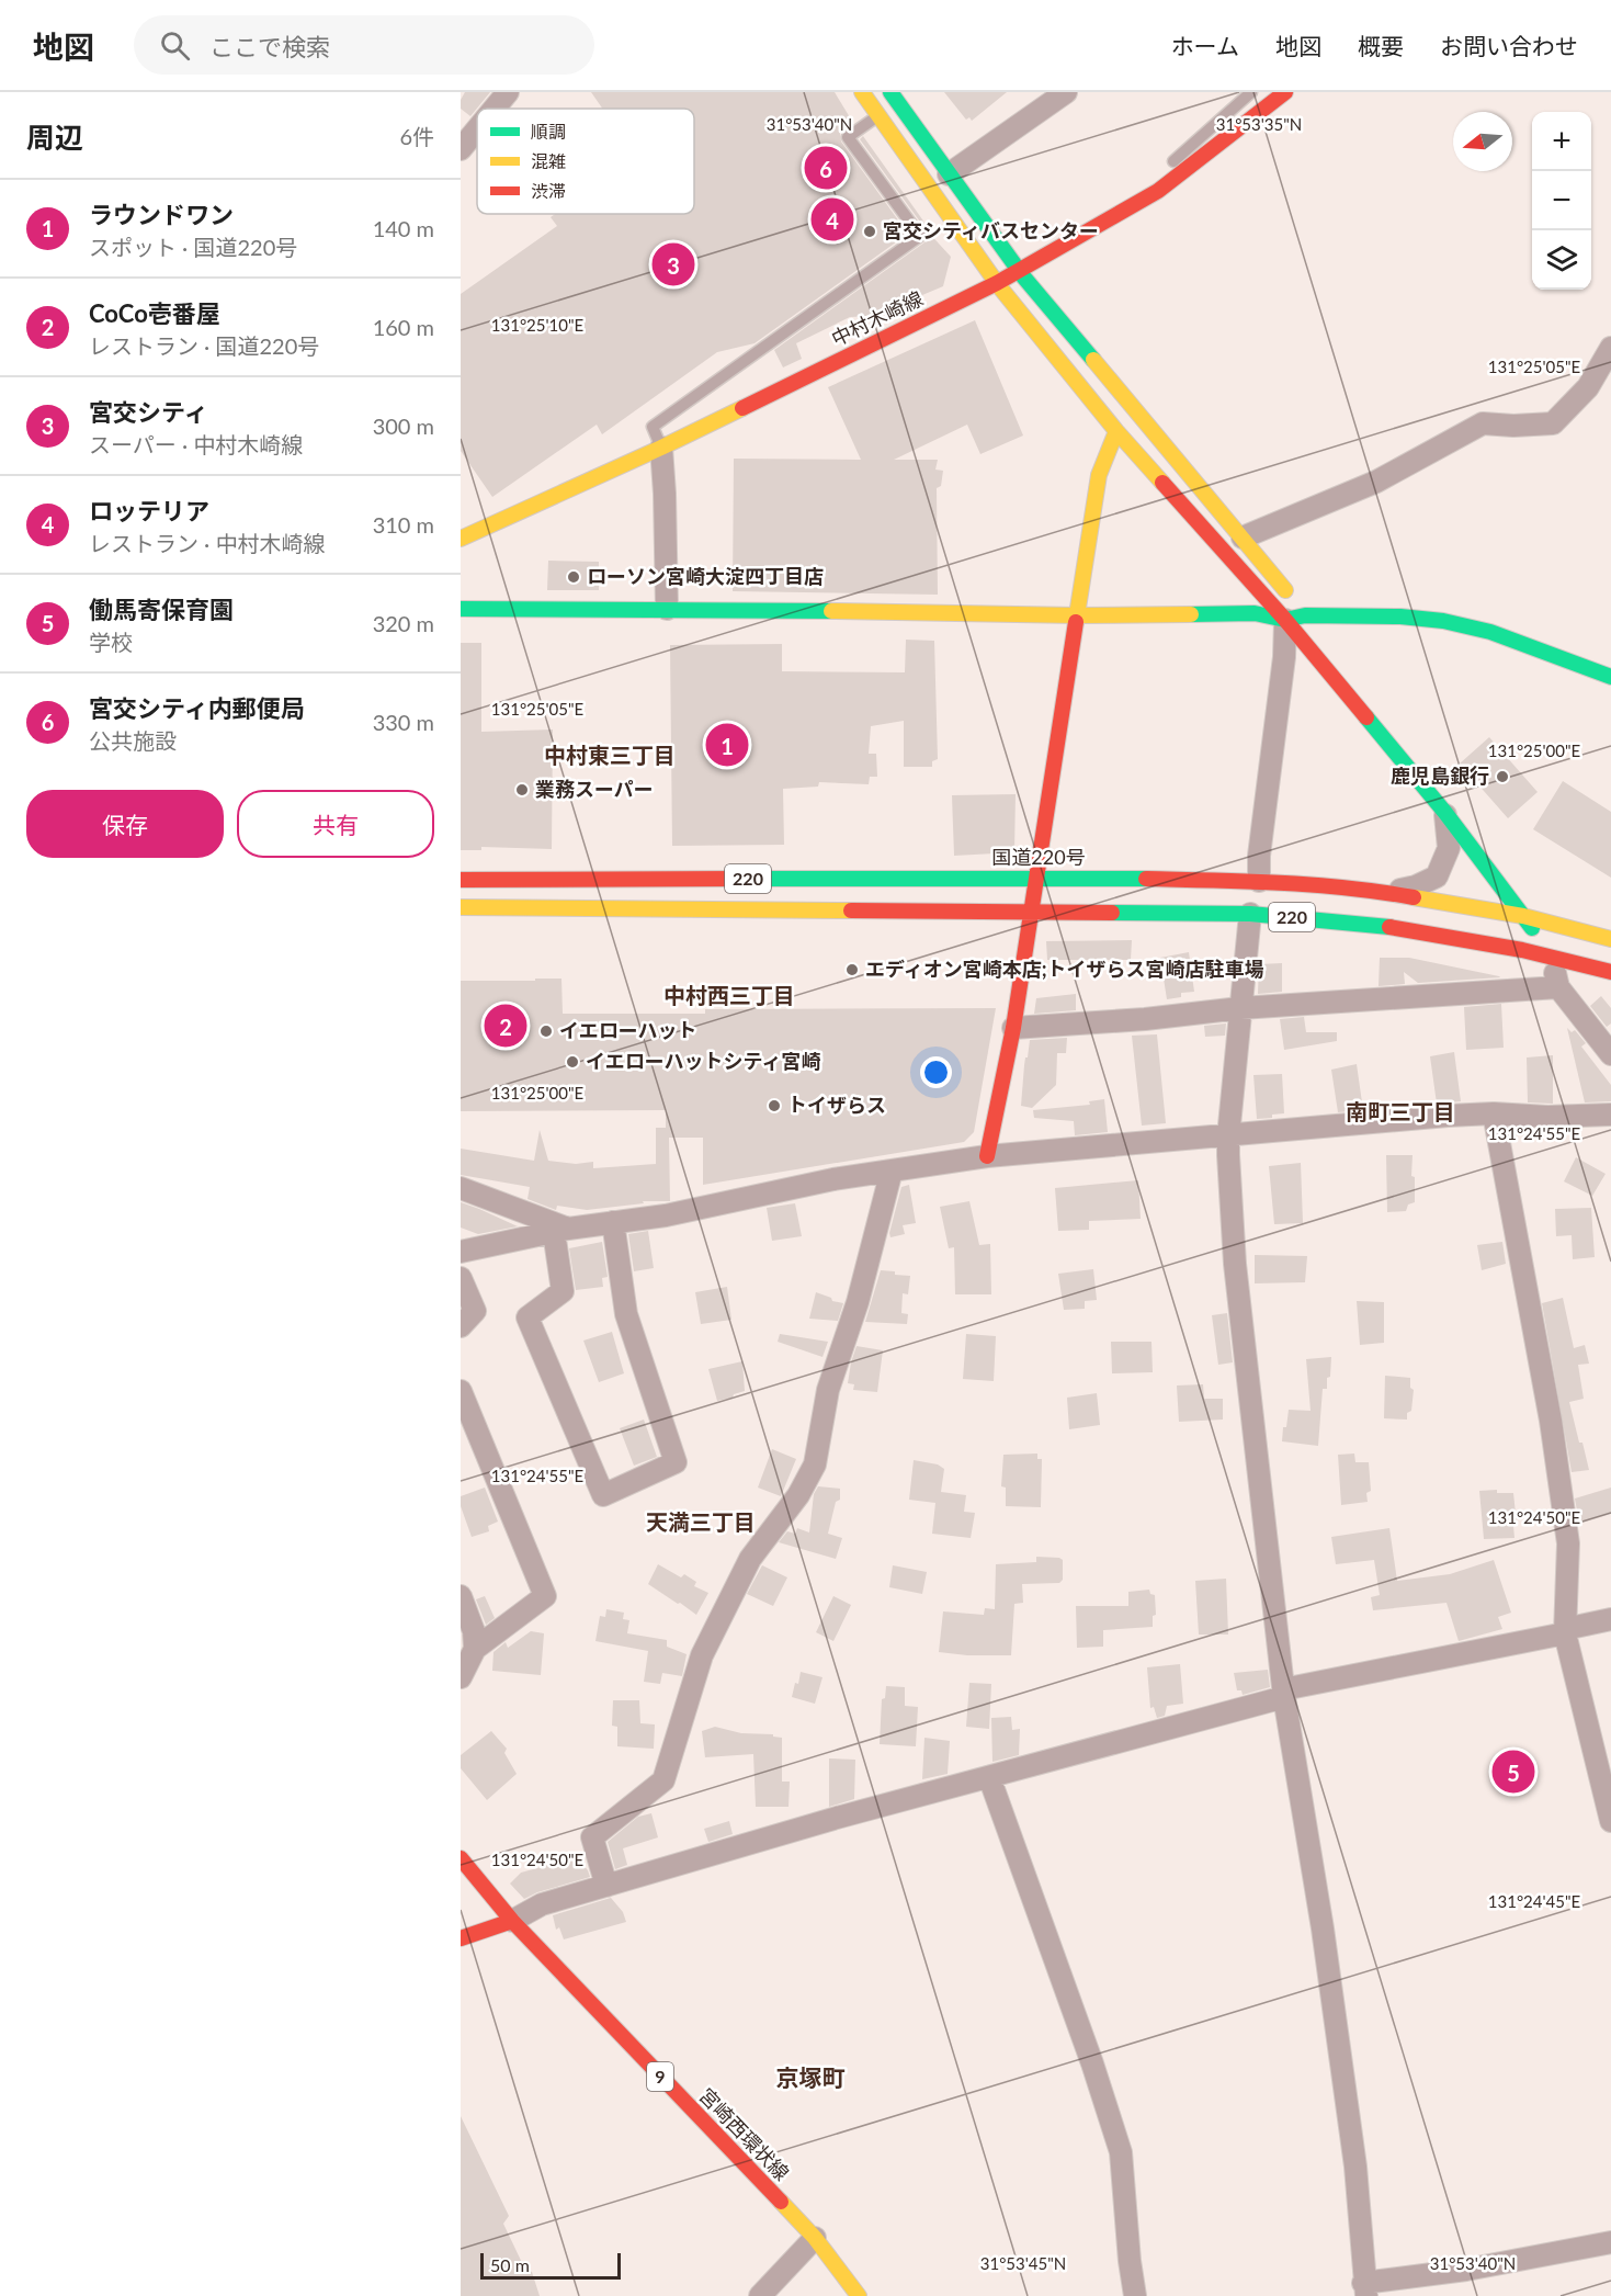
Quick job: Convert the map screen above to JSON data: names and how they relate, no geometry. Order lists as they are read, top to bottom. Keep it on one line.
{"streets":{"main road":["中村木崎線","国道220号","220","9","宮崎西環状線"]},"districts":["中村東三丁目","中村西三丁目","南町三丁目","天満三丁目","京塚町"],"places":["宮交シティバスセンター","ローソン宮崎大淀四丁目店","鹿児島銀行","業務スーパー","エディオン宮崎本店;トイザらス宮崎店駐車場","イエローハット","イエローハットシティ宮崎","トイザらス"],"legend":["順調","混雑","渋滞"],"scale_bar":"50 m","north":"left","page":{"header":"地図","search":"ここで検索","nav":["ホーム","地図","概要","お問い合わせ"],"heading":["周辺","6件"],"map_buttons":["+","−"],"pins":["6","4","3","1","2","5"],"list":[{"mark":"1","name":"ラウンドワン","note":"スポット · 国道220号","value":"140 m"},{"mark":"2","name":"CoCo壱番屋","note":"レストラン · 国道220号","value":"160 m"},{"mark":"3","name":"宮交シティ","note":"スーパー · 中村木崎線","value":"300 m"},{"mark":"4","name":"ロッテリア","note":"レストラン · 中村木崎線","value":"310 m"},{"mark":"5","name":"働馬寄保育園","note":"学校","value":"320 m"},{"mark":"6","name":"宮交シティ内郵便局","note":"公共施設","value":"330 m"}],"buttons":["保存","共有"],"scale":"50 m"},"coordinates":["31°53'40\"N","31°53'35\"N","131°25'10\"E","131°25'05\"E","131°25'00\"E","131°24'55\"E","131°24'50\"E","131°24'45\"E","31°53'45\"N"]}
